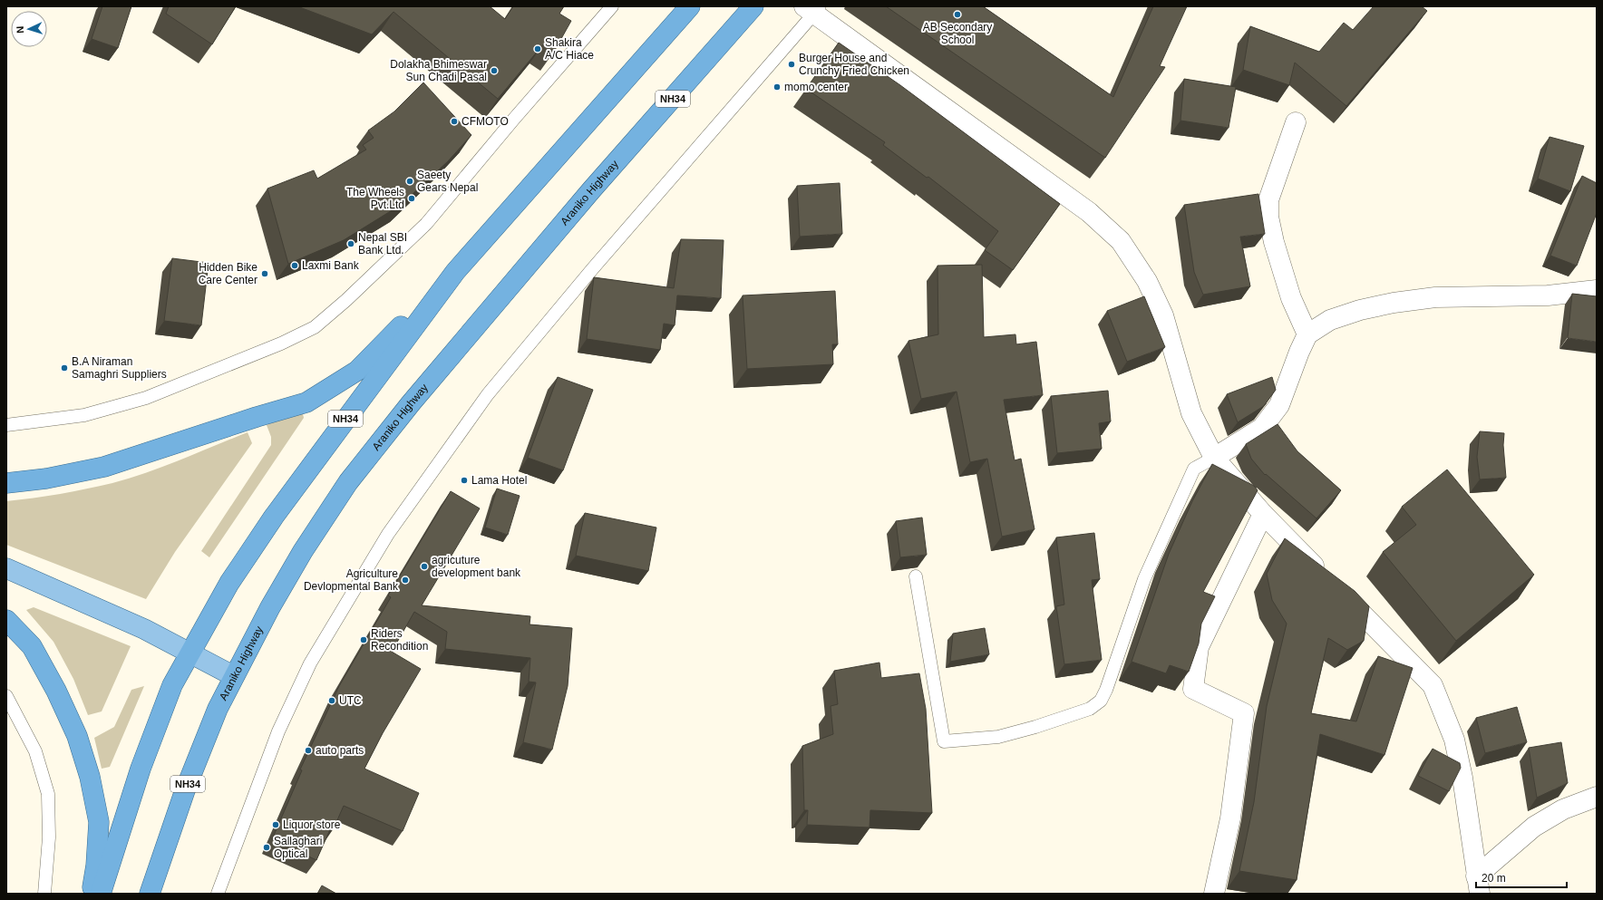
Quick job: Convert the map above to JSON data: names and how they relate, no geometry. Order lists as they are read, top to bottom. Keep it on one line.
{"streets":{"highway":["NH34","Araniko Highway"]},"places":["AB Secondary School","Shakira A/C Hiace","Burger House and Crunchy Fried Chicken","Dolakha Bhimeswar Sun Chadi Pasal","momo center","CFMOTO","Saeety Gears Nepal","The Wheels Pvt.Ltd","Nepal SBI Bank Ltd.","Laxmi Bank","Hidden Bike Care Center","B.A Niraman Samaghri Suppliers","Lama Hotel","agricuture development bank","Agriculture Devlopmental Bank","Riders Recondition","UTC","auto parts","Liquor store","Sallaghari Optical"],"scale_bar":"20 m","north":"left"}
